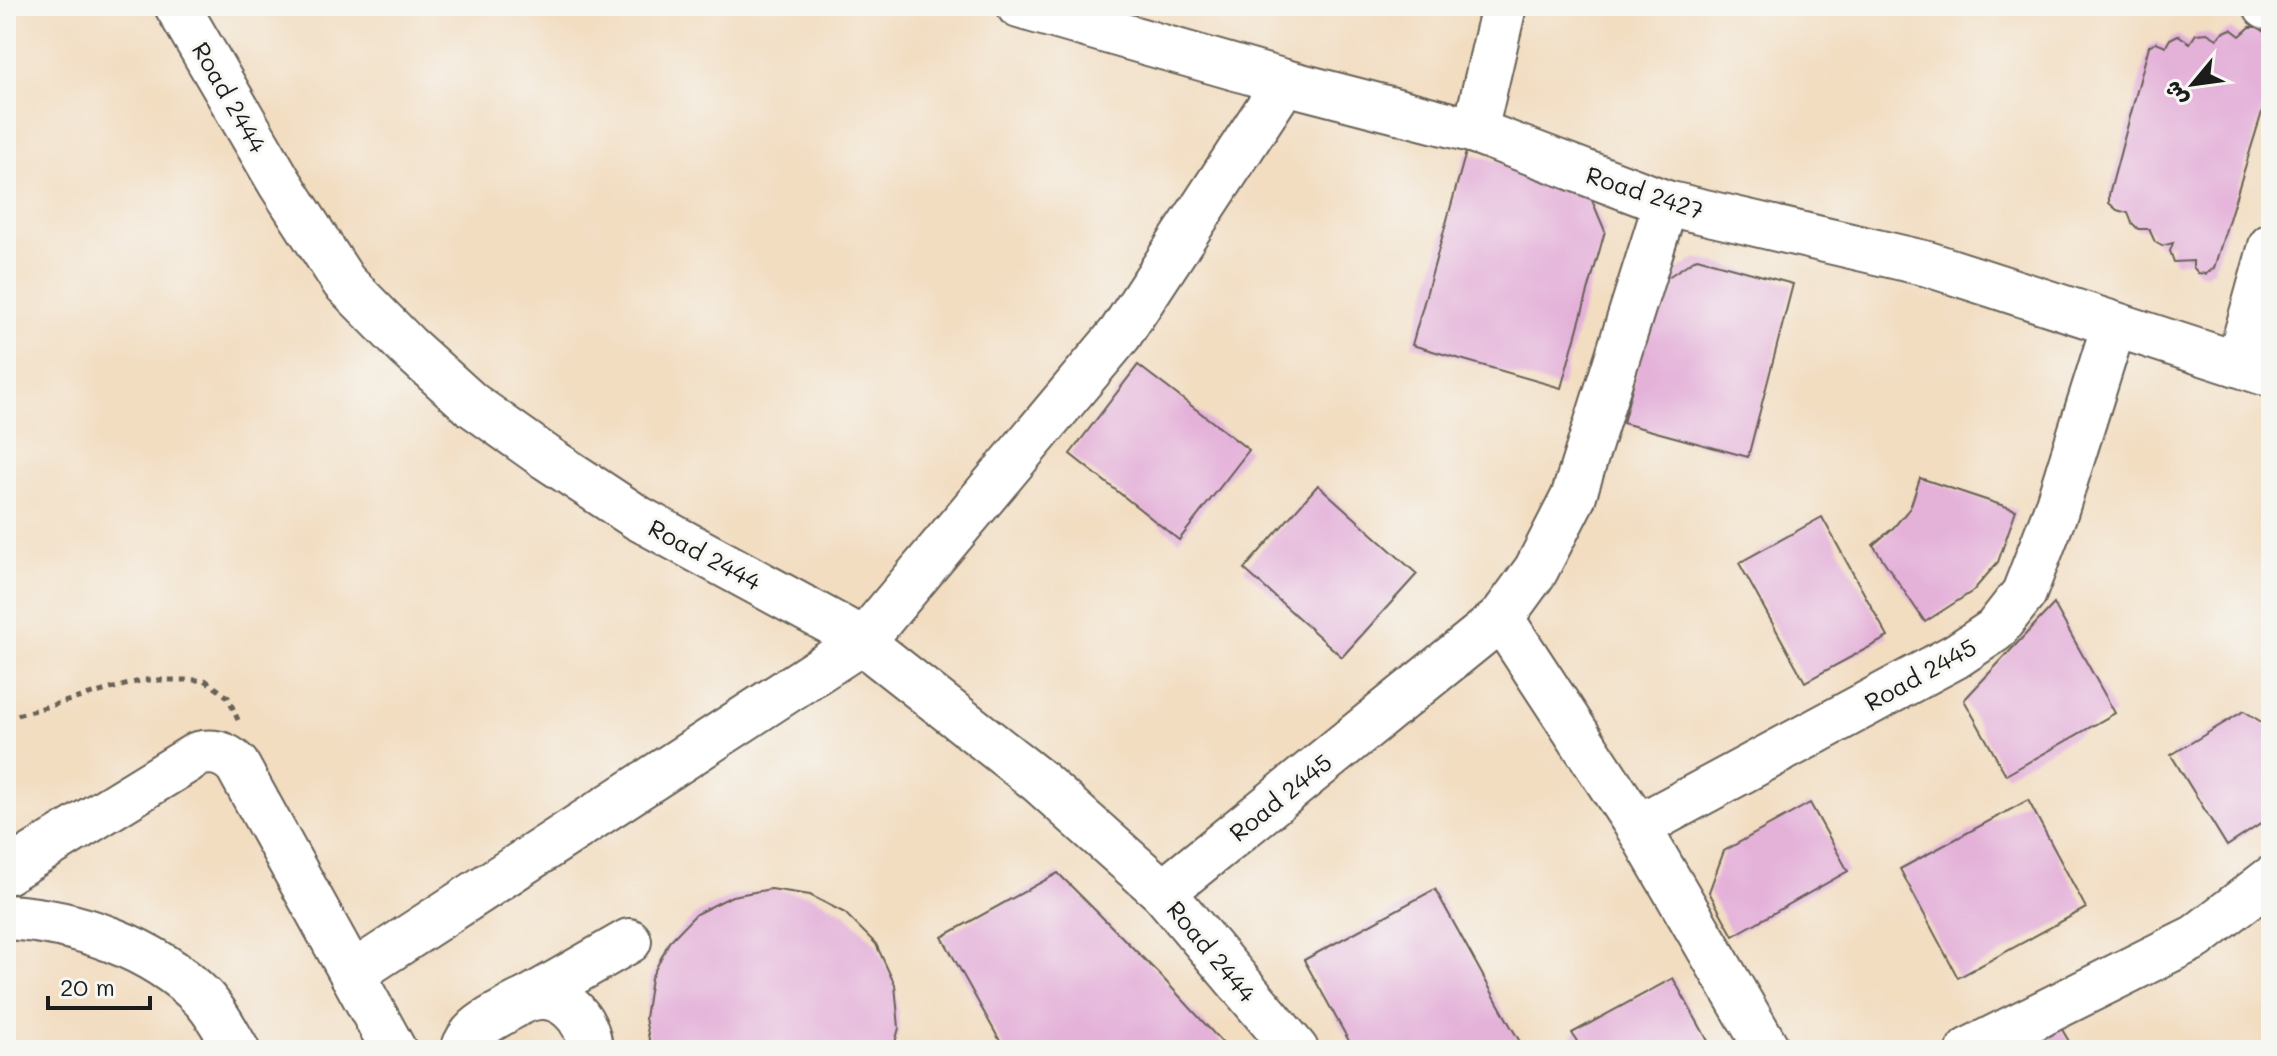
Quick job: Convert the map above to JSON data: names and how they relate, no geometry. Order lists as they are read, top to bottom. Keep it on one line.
{"streets":{"main road":["Road 2444","Road 2427","Road 2445"]},"crossings":[["Road 2444","Road 2445"],["Road 2427","Road 2445"]],"scale_bar":"20 m","north":"bottom left"}
